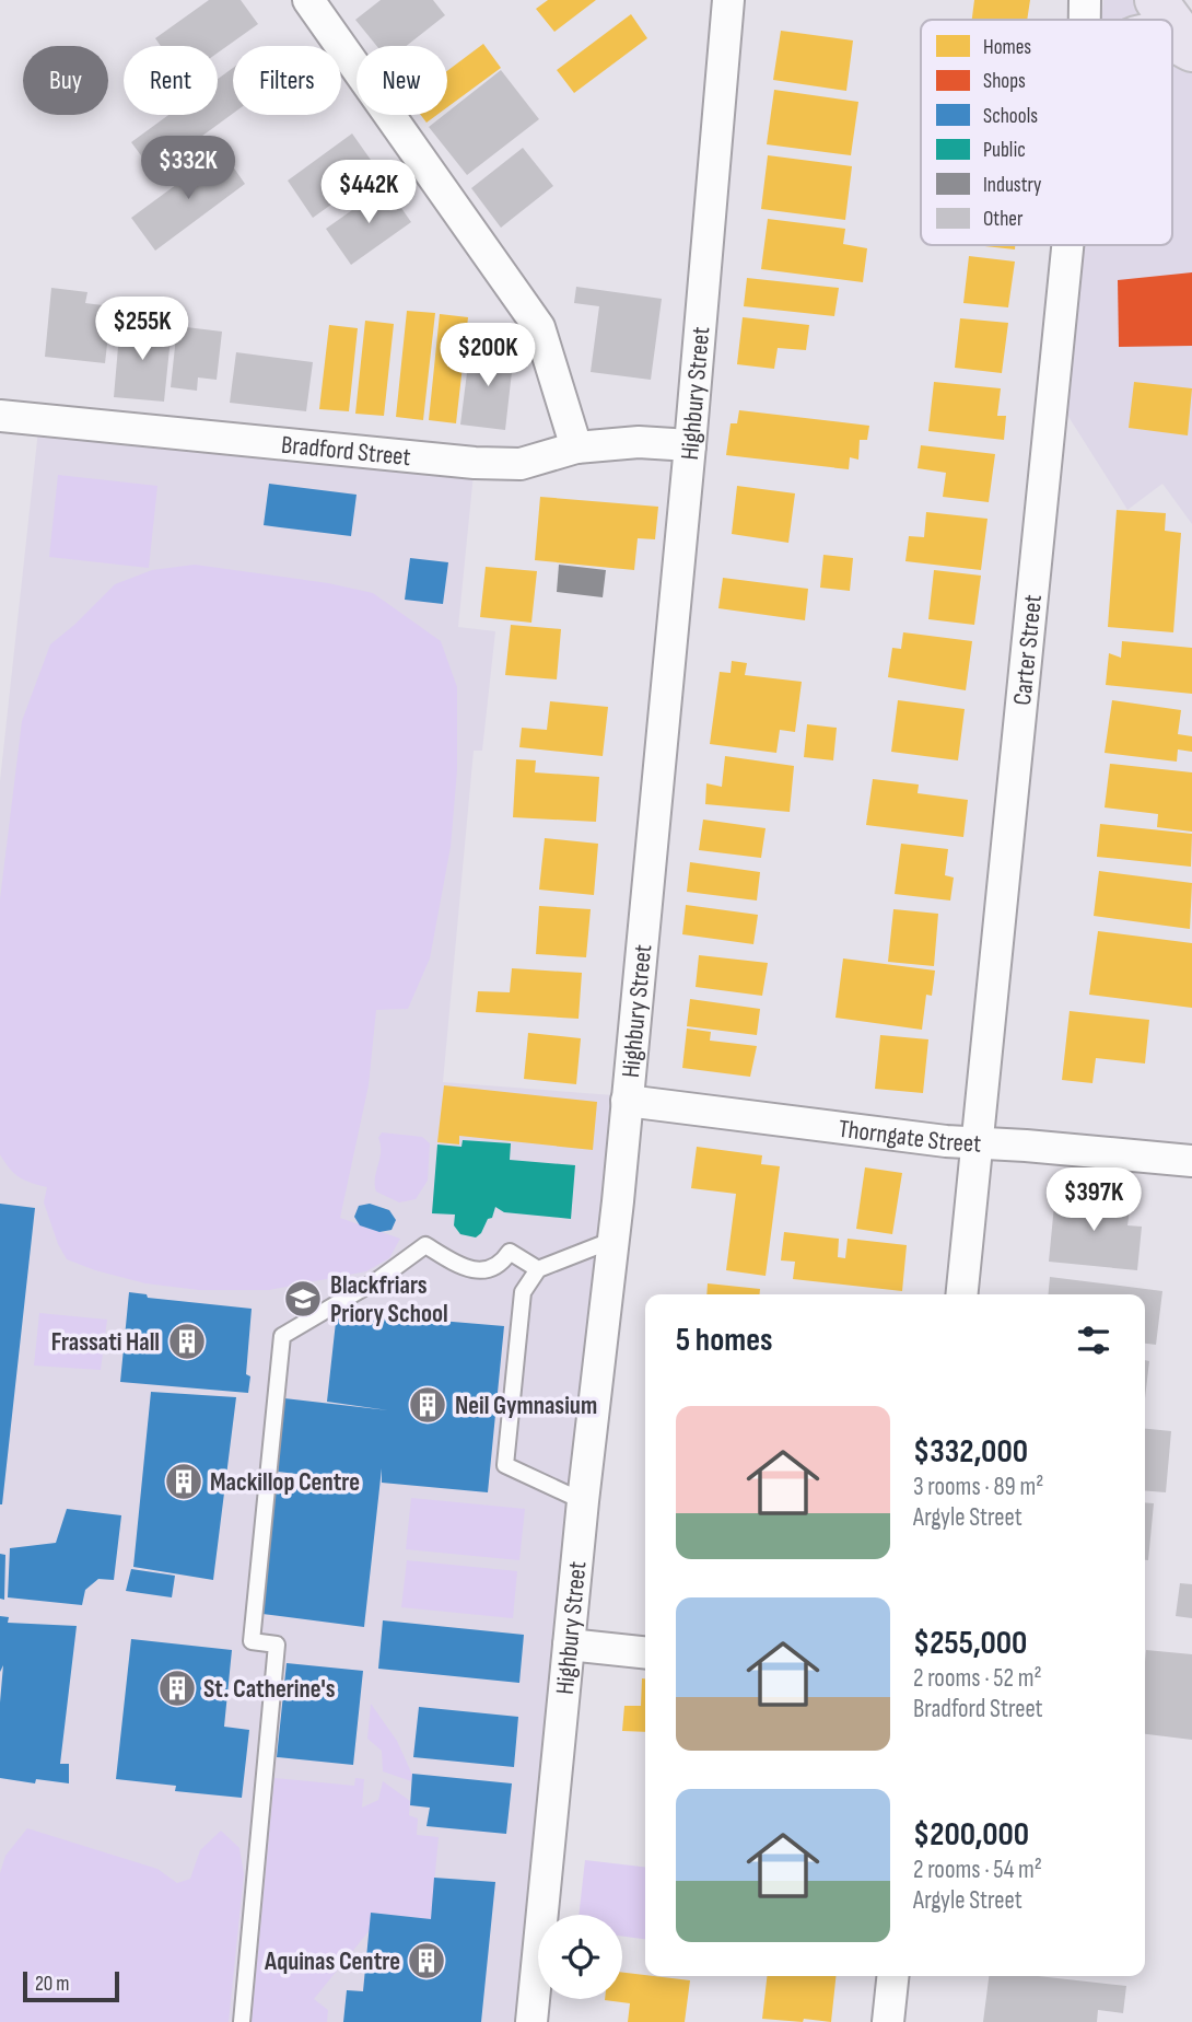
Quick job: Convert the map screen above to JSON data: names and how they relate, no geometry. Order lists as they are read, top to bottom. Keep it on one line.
{"streets":{"street":["Highbury Street","Bradford Street","Carter Street","Thorngate Street"]},"crossings":[["Highbury Street","Bradford Street"],["Highbury Street","Thorngate Street"],["Carter Street","Thorngate Street"]],"places":{"school or university":["Blackfriars Priory School"],"building":["Frassati Hall","Neil Gymnasium","Mackillop Centre","St. Catherine's","Aquinas Centre"]},"legend":["Homes","Shops","Schools","Public","Industry","Other"],"scale_bar":"20 m","page":{"chip":["Buy","Rent","Filters","New"],"price":["$332K","$442K","$255K","$200K","$397K"],"heading":"5 homes","list":[{"name":"$332,000","note":"3 rooms · 89 m² · Argyle Street"},{"name":"$255,000","note":"2 rooms · 52 m² · Bradford Street"},{"name":"$200,000","note":"2 rooms · 54 m² · Argyle Street"}],"scale":"20 m"}}
